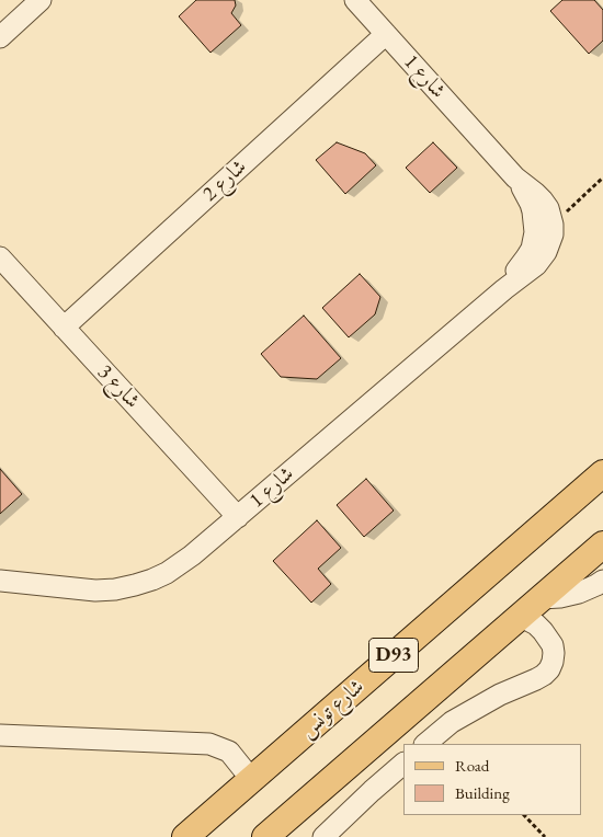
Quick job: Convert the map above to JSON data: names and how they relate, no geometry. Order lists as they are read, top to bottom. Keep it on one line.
{"streets":{"main road":["D93","شارع تونس"],"street":["شارع 1","شارع 2","شارع 3"]},"crossings":[["شارع 1","شارع 2"],["شارع 1","شارع 3"],["شارع 2","شارع 3"]],"legend":["Road","Building"]}
